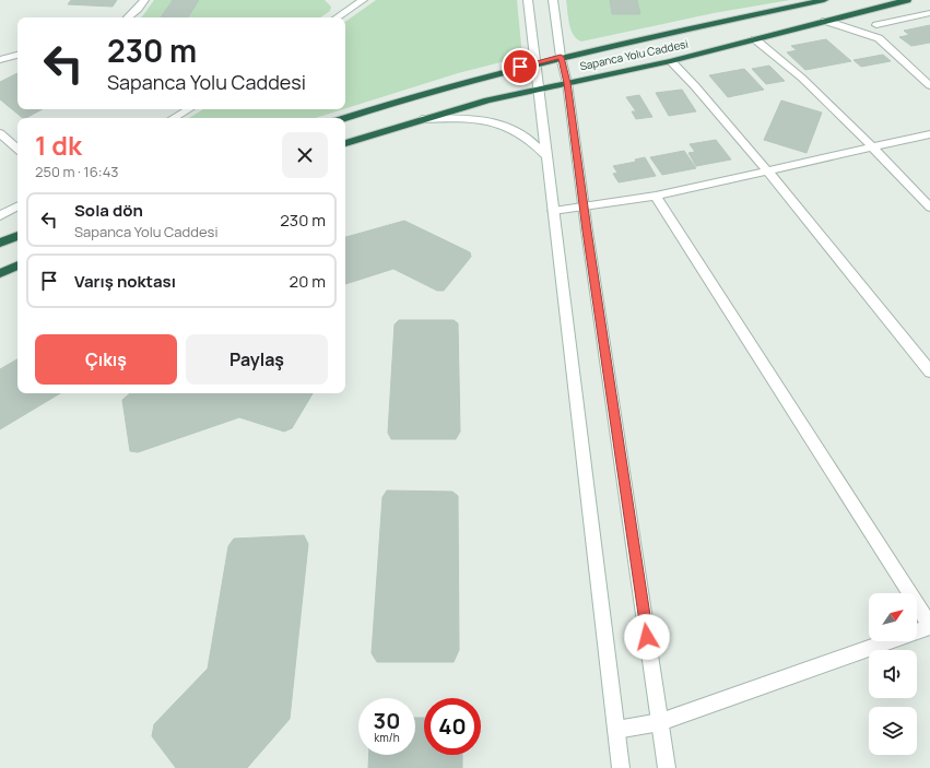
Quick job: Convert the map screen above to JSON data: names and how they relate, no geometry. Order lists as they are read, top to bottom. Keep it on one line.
{"streets":{"highway":["Sapanca Yolu Caddesi"]},"north":"top right","page":{"turn":["230 m","Sapanca Yolu Caddesi"],"heading":["1 dk","250 m · 16:43"],"list":[{"name":"Sola dön","note":"Sapanca Yolu Caddesi","value":"230 m"},{"name":"Varış noktası","value":"20 m"}],"buttons":["Çıkış","Paylaş"],"speed":"30 km/h","limit":"40"}}
